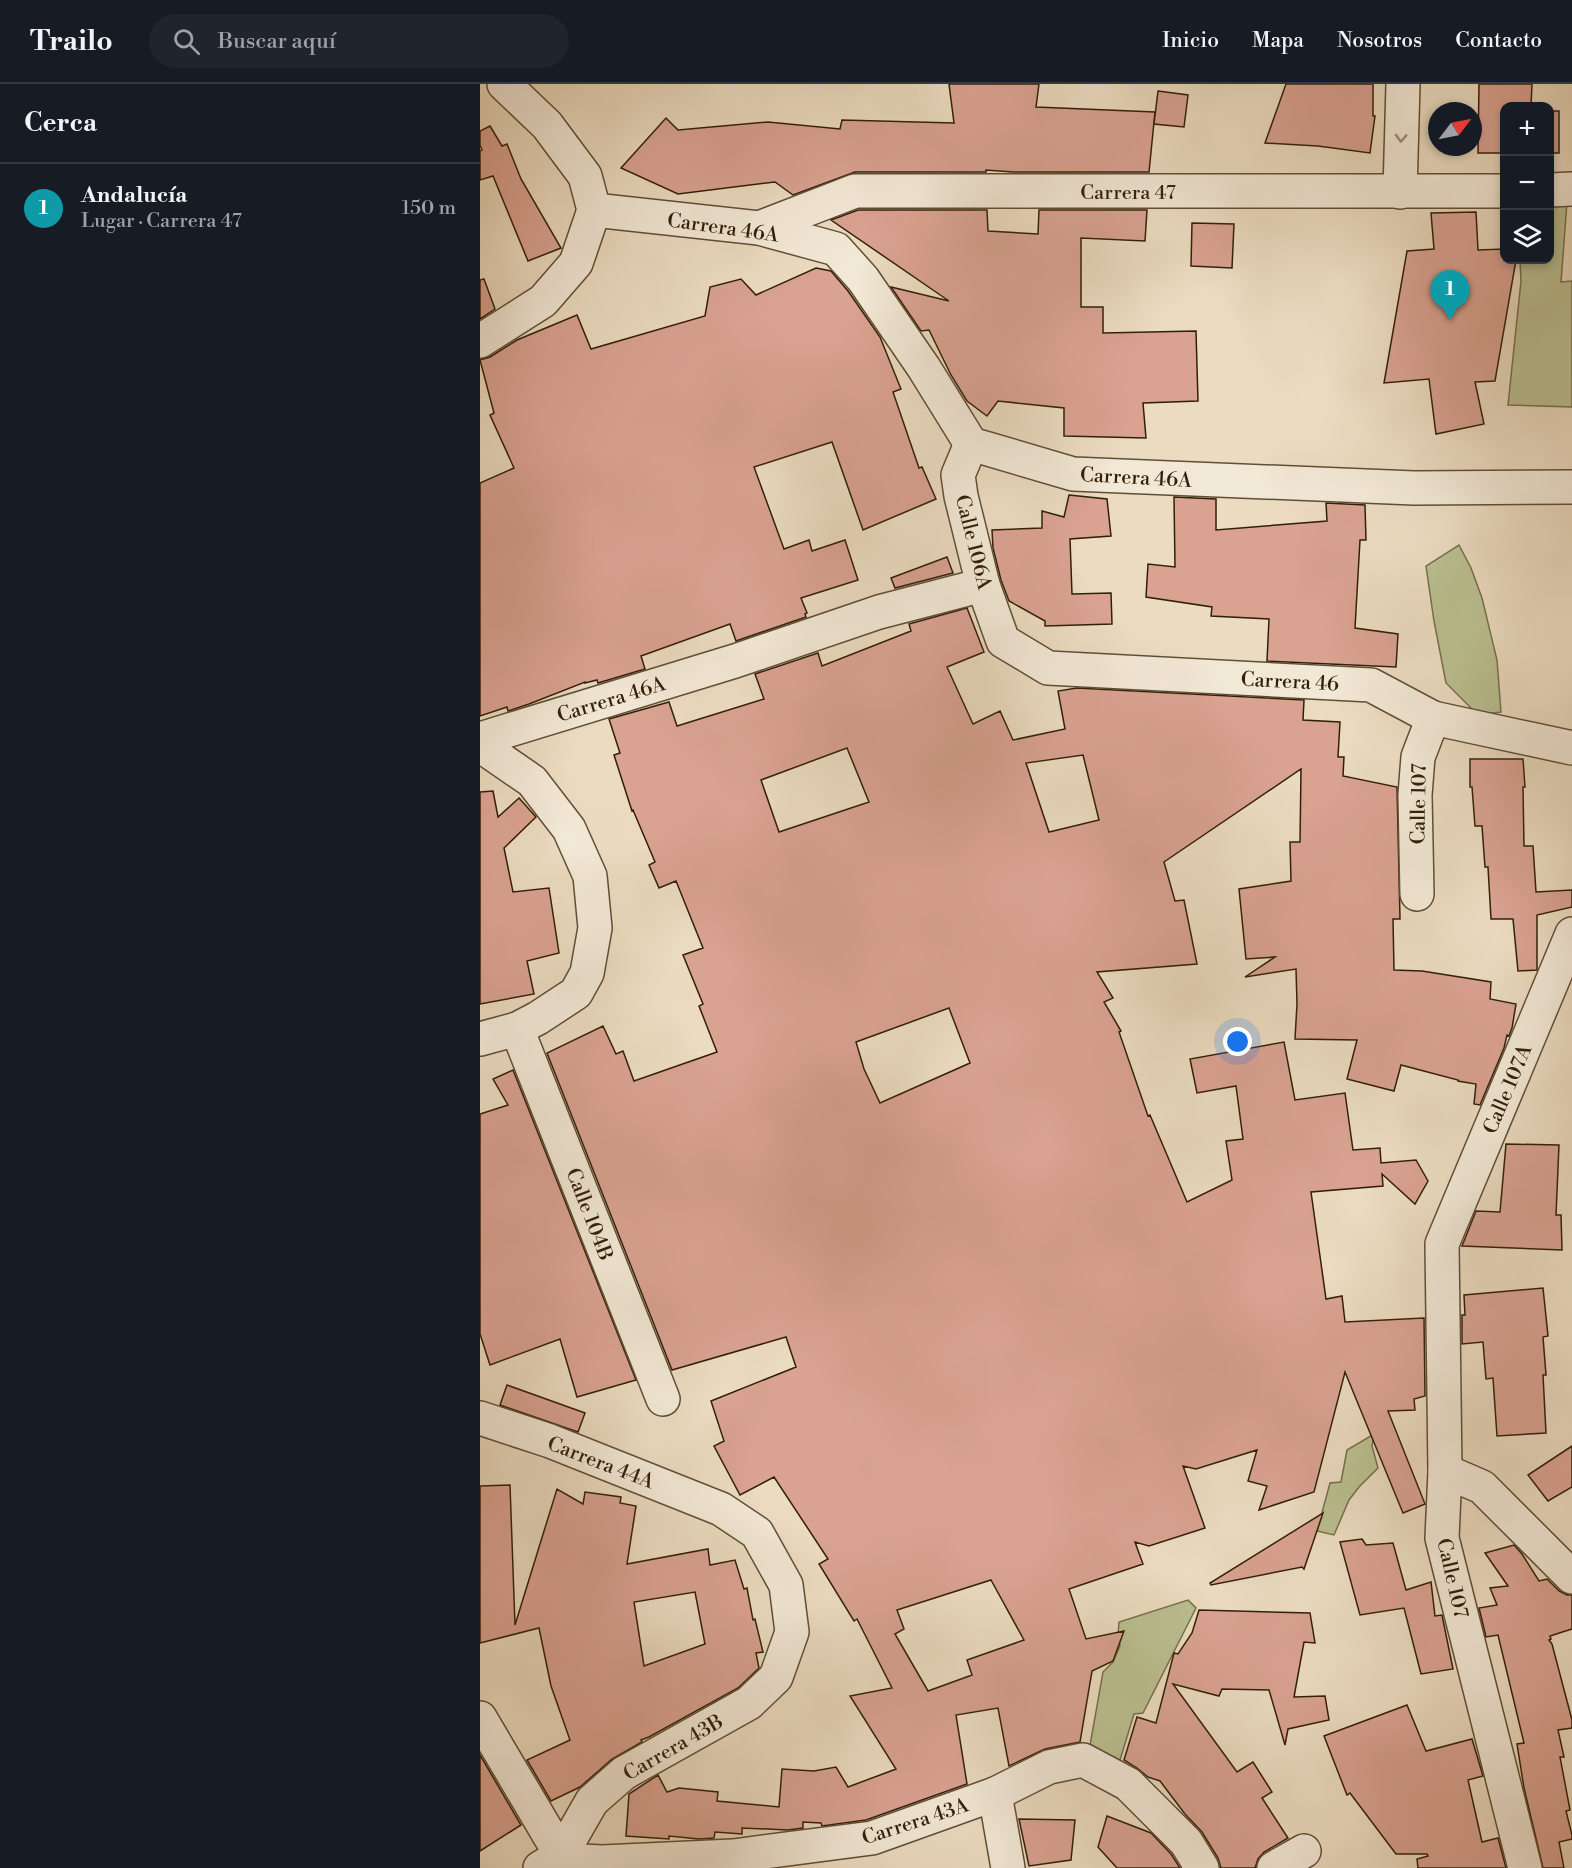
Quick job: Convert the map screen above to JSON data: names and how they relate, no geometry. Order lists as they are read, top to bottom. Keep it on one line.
{"streets":{"street":["Carrera 47","Carrera 46A","Calle 106A","Carrera 46","Calle 107","Calle 107A","Calle 104B","Carrera 44A","Carrera 43B","Carrera 43A"]},"crossings":[["Carrera 47","Carrera 46A"],["Carrera 46A","Calle 106A"],["Calle 106A","Carrera 46"],["Carrera 46","Calle 107"],["Calle 107","Calle 107A"],["Carrera 44A","Carrera 43B"],["Carrera 43B","Carrera 43A"]],"north":"top right","page":{"header":"Trailo","search":"Buscar aquí","nav":["Inicio","Mapa","Nosotros","Contacto"],"heading":"Cerca","map_buttons":["+","−"],"list":[{"mark":"1","name":"Andalucía","note":"Lugar · Carrera 47","value":"150 m"}],"pins":"1"}}
